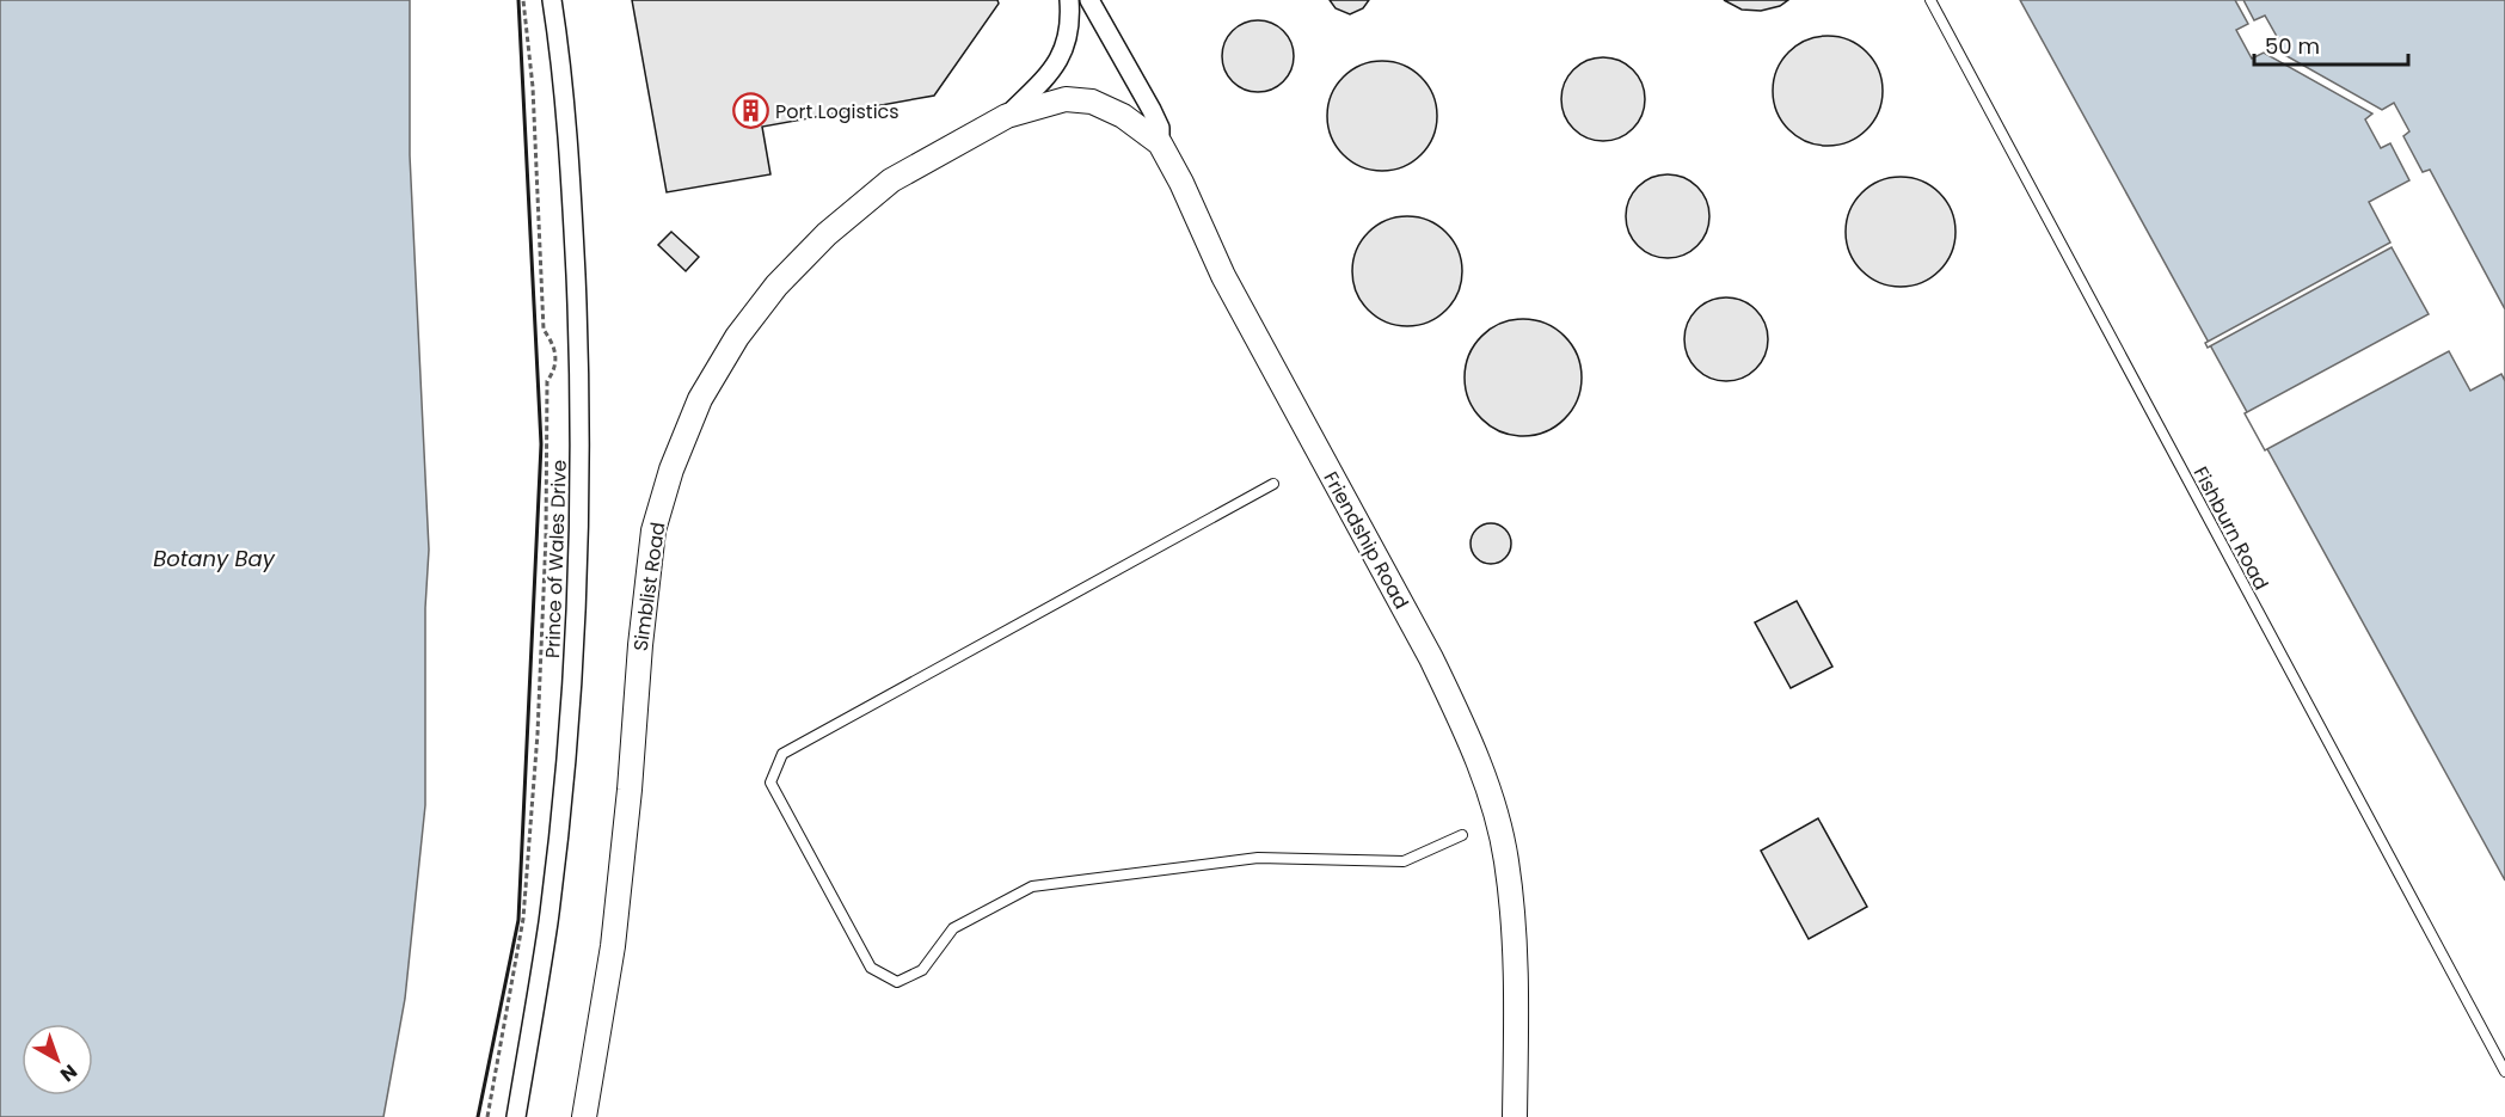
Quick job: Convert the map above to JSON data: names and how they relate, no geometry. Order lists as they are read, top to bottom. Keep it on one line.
{"streets":{"street":["Friendship Road","Prince of Wales Drive","Simblist Road"],"lane":["Fishburn Road"]},"crossings":[["Friendship Road","Simblist Road"]],"water":["Botany Bay"],"places":{"building":["Port Logistics"]},"scale_bar":"50 m","north":"bottom right"}
